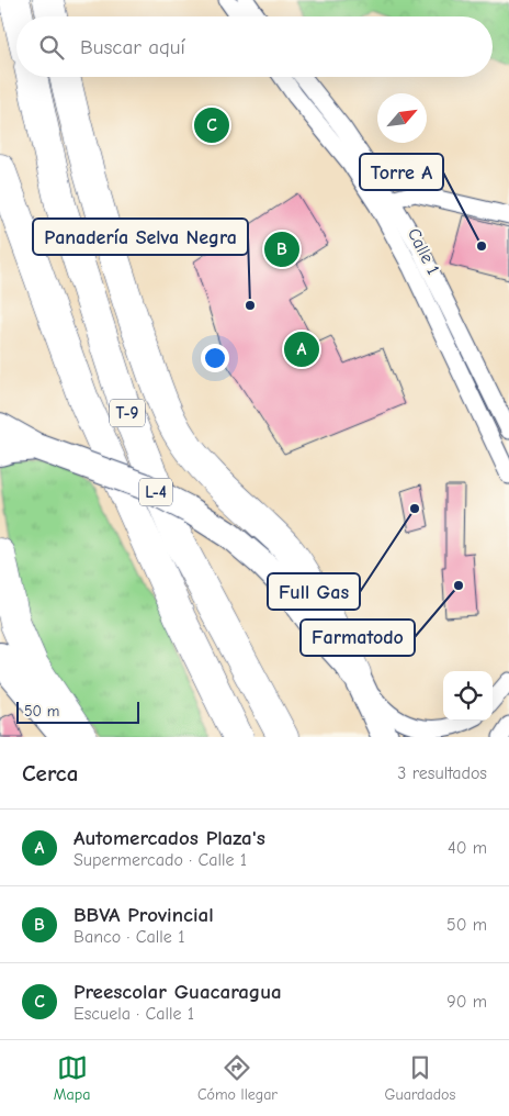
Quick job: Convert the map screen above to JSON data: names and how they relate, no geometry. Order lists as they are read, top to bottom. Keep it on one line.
{"streets":{"highway":["T-9"],"main road":["L-4"],"street":["Calle 1"]},"places":["Torre A","Panadería Selva Negra","Full Gas","Farmatodo"],"scale_bar":"50 m","north":"top right","page":{"search":"Buscar aquí","pins":["C","B","A"],"scale":"50 m","heading":["Cerca","3 resultados"],"list":[{"mark":"A","name":"Automercados Plaza's","note":"Supermercado · Calle 1","value":"40 m"},{"mark":"B","name":"BBVA Provincial","note":"Banco · Calle 1","value":"50 m"},{"mark":"C","name":"Preescolar Guacaragua","note":"Escuela · Calle 1","value":"90 m"}],"nav":["Mapa","Cómo llegar","Guardados"]}}
